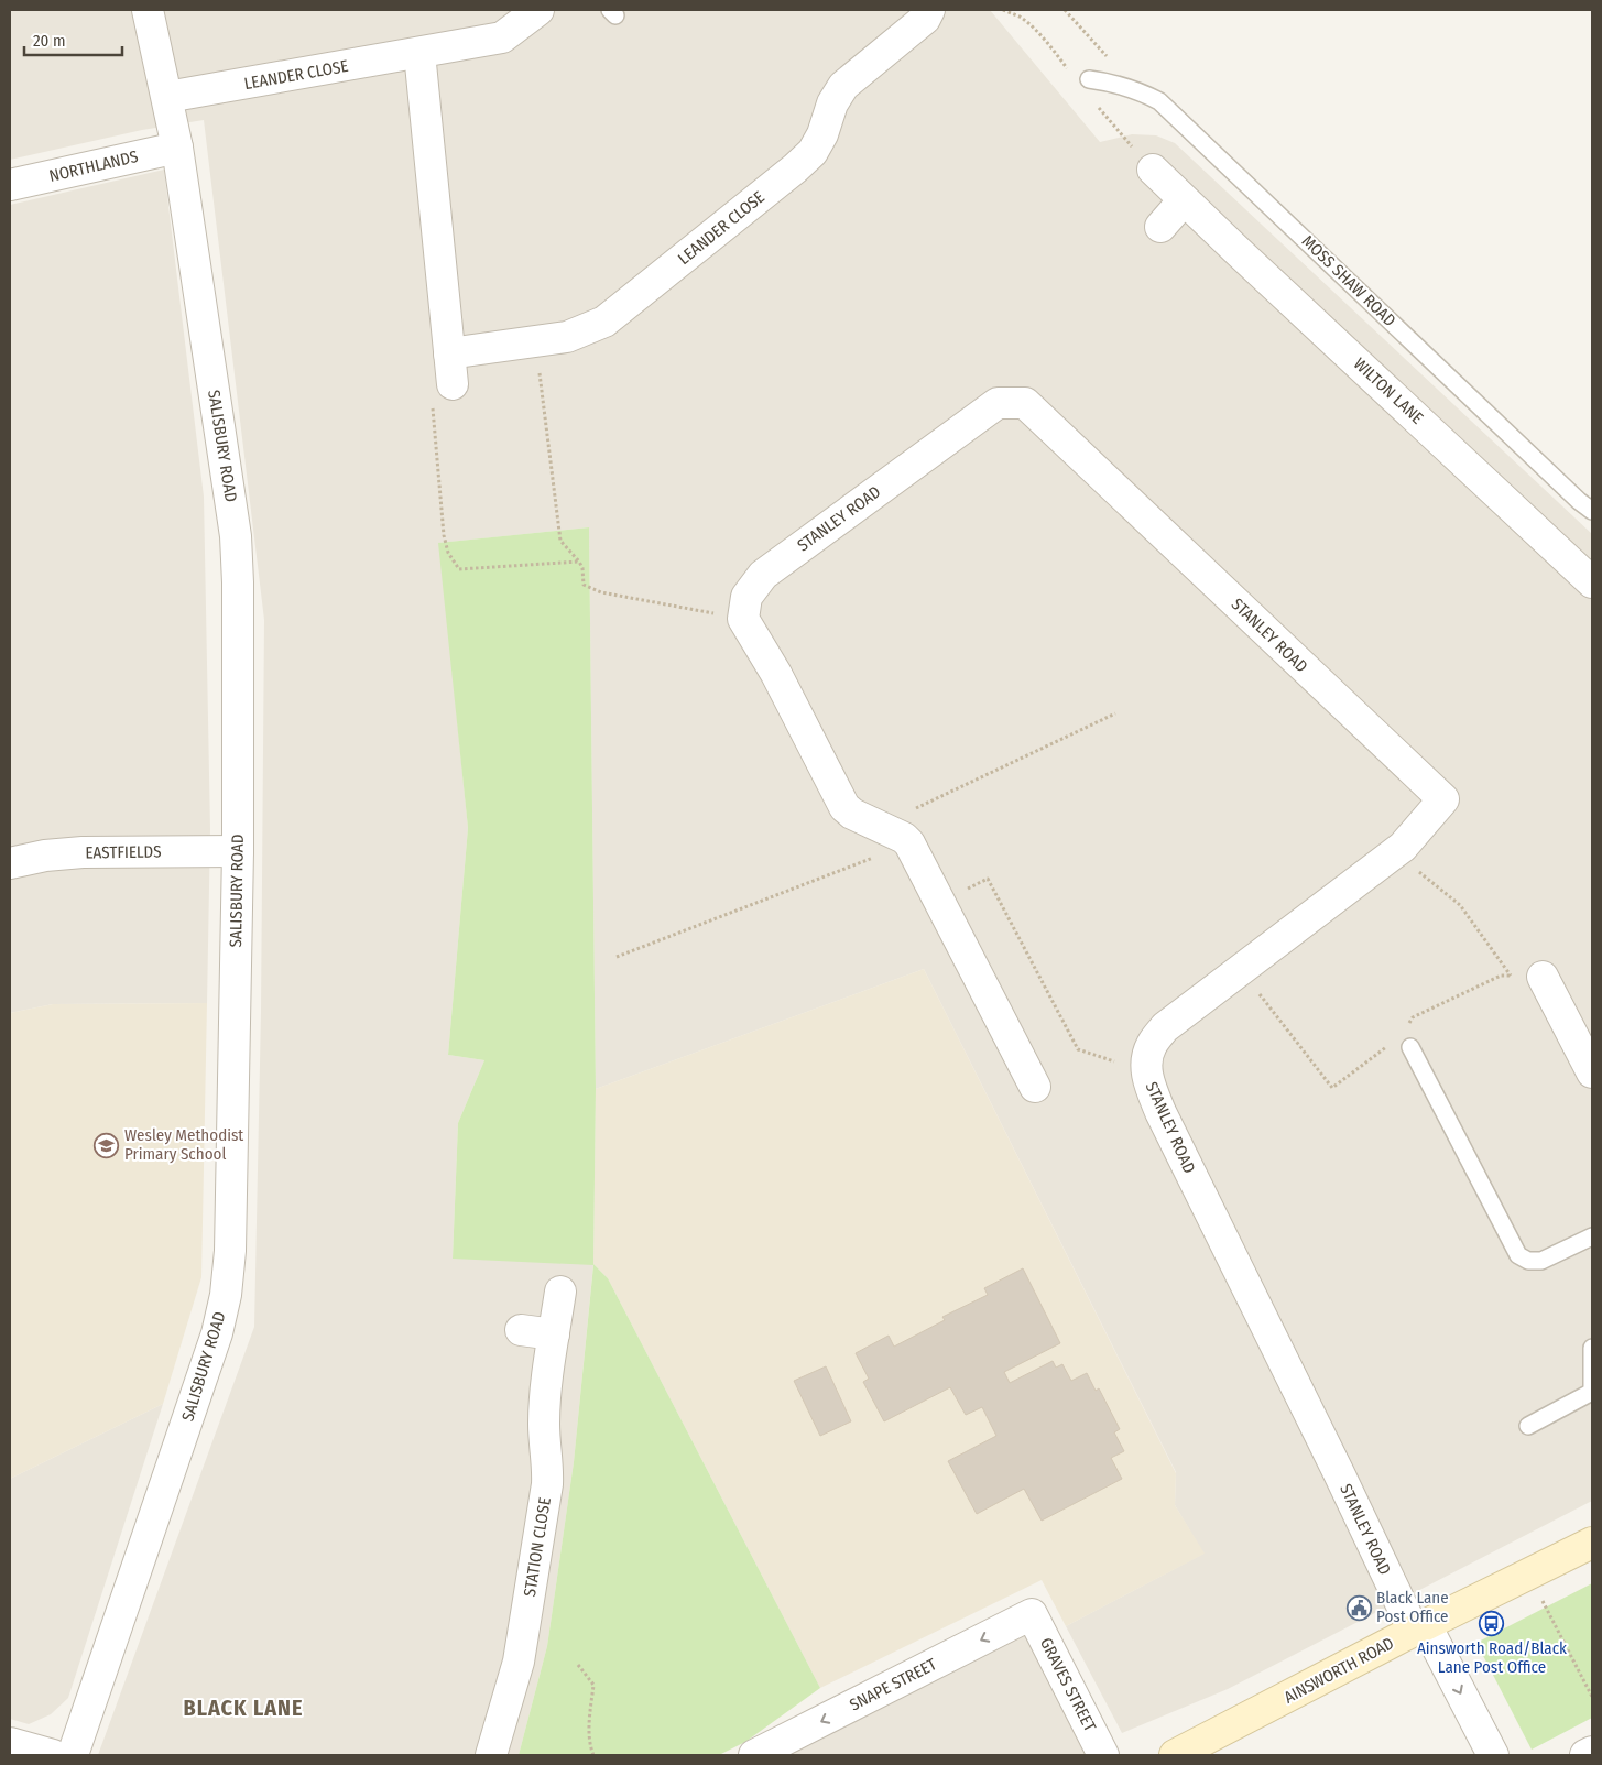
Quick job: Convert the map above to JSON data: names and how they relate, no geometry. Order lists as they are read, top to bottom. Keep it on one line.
{"streets":{"main road":["AINSWORTH ROAD"],"street":["LEANDER CLOSE","NORTHLANDS","WILTON LANE","SALISBURY ROAD","STANLEY ROAD","EASTFIELDS","STATION CLOSE","SNAPE STREET","GRAVES STREET"],"lane":["MOSS SHAW ROAD"]},"crossings":[["LEANDER CLOSE","SALISBURY ROAD"],["NORTHLANDS","SALISBURY ROAD"],["SALISBURY ROAD","EASTFIELDS"],["STANLEY ROAD","AINSWORTH ROAD"],["SNAPE STREET","GRAVES STREET"]],"one_way":["SNAPE STREET"],"districts":["BLACK LANE"],"places":{"school or university":["Wesley Methodist Primary School"],"public building":["Black Lane Post Office"],"bus stop":["Ainsworth Road/Black Lane Post Office"]},"scale_bar":"20 m"}
